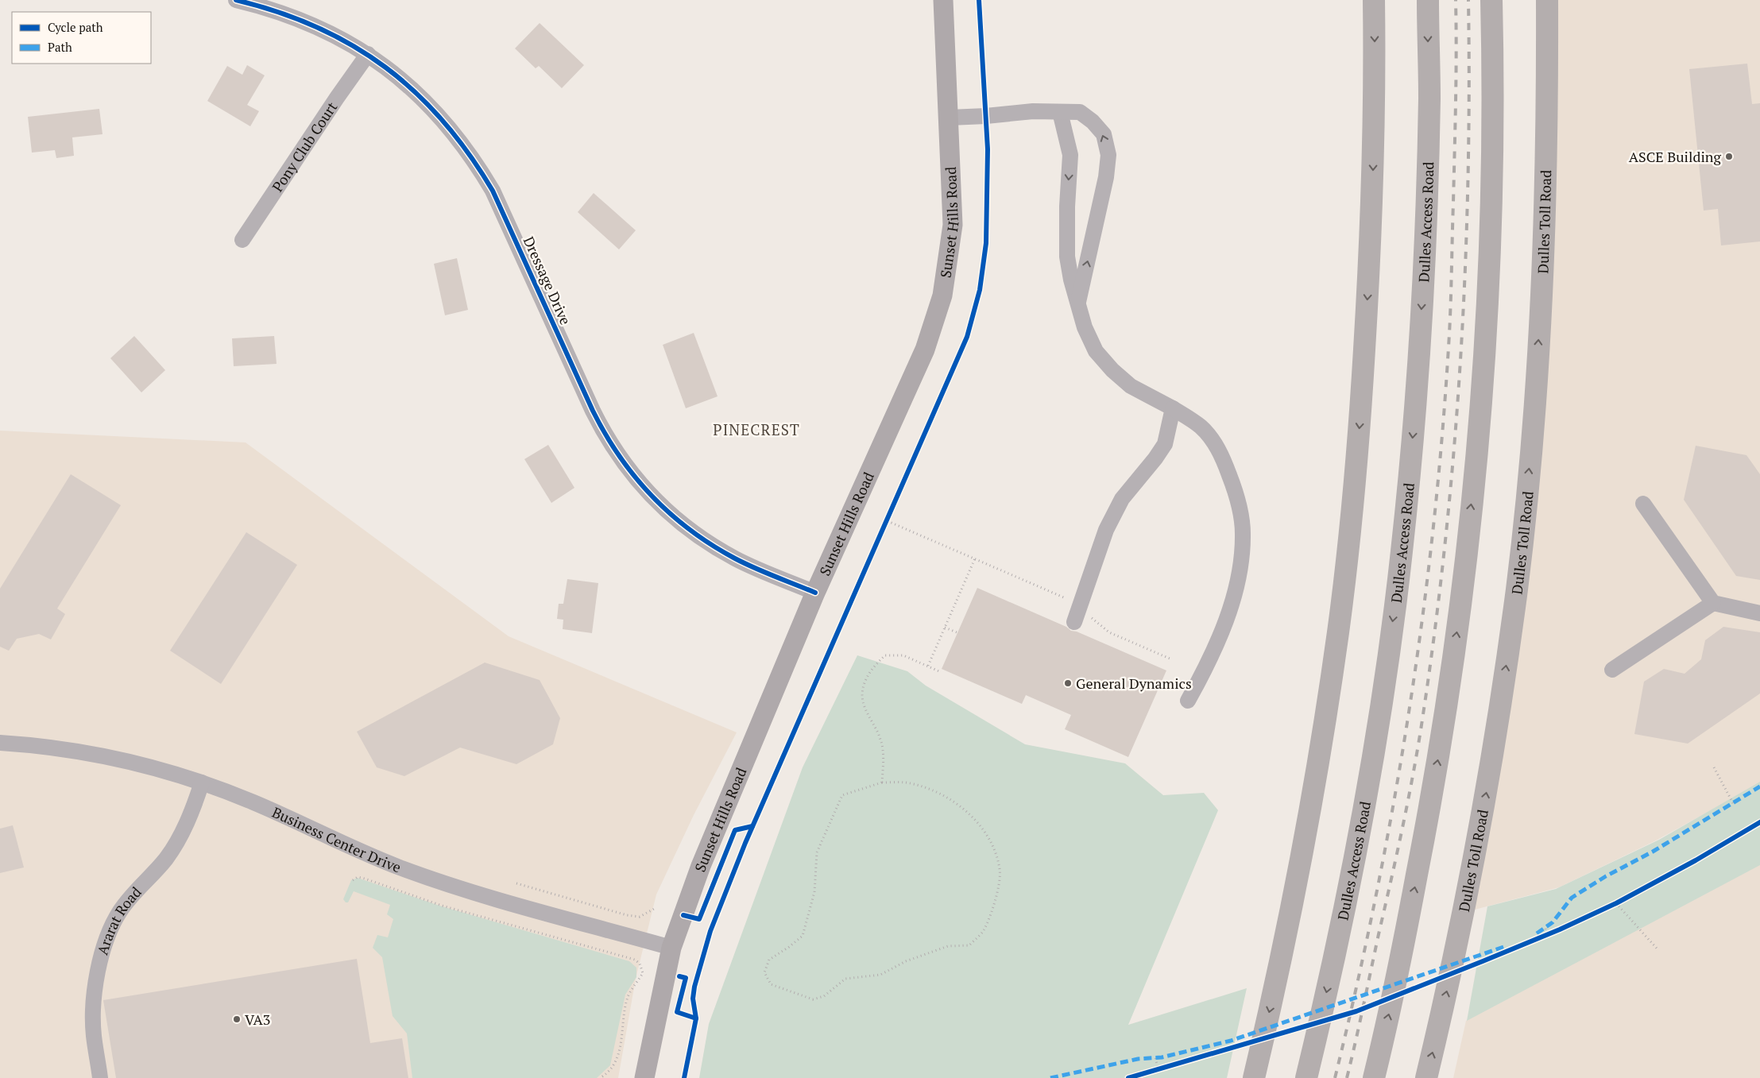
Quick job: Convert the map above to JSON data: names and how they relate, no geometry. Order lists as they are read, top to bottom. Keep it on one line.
{"streets":{"highway":["Dulles Access Road","Dulles Toll Road"],"main road":["Sunset Hills Road"],"street":["Pony Club Court","Dressage Drive","Business Center Drive","Ararat Road"]},"crossings":[["Pony Club Court","Dressage Drive"],["Sunset Hills Road","Dressage Drive"],["Sunset Hills Road","Business Center Drive"],["Business Center Drive","Ararat Road"]],"districts":["PINECREST"],"places":["ASCE Building","General Dynamics","VA3"],"legend":["Cycle path","Path"]}
